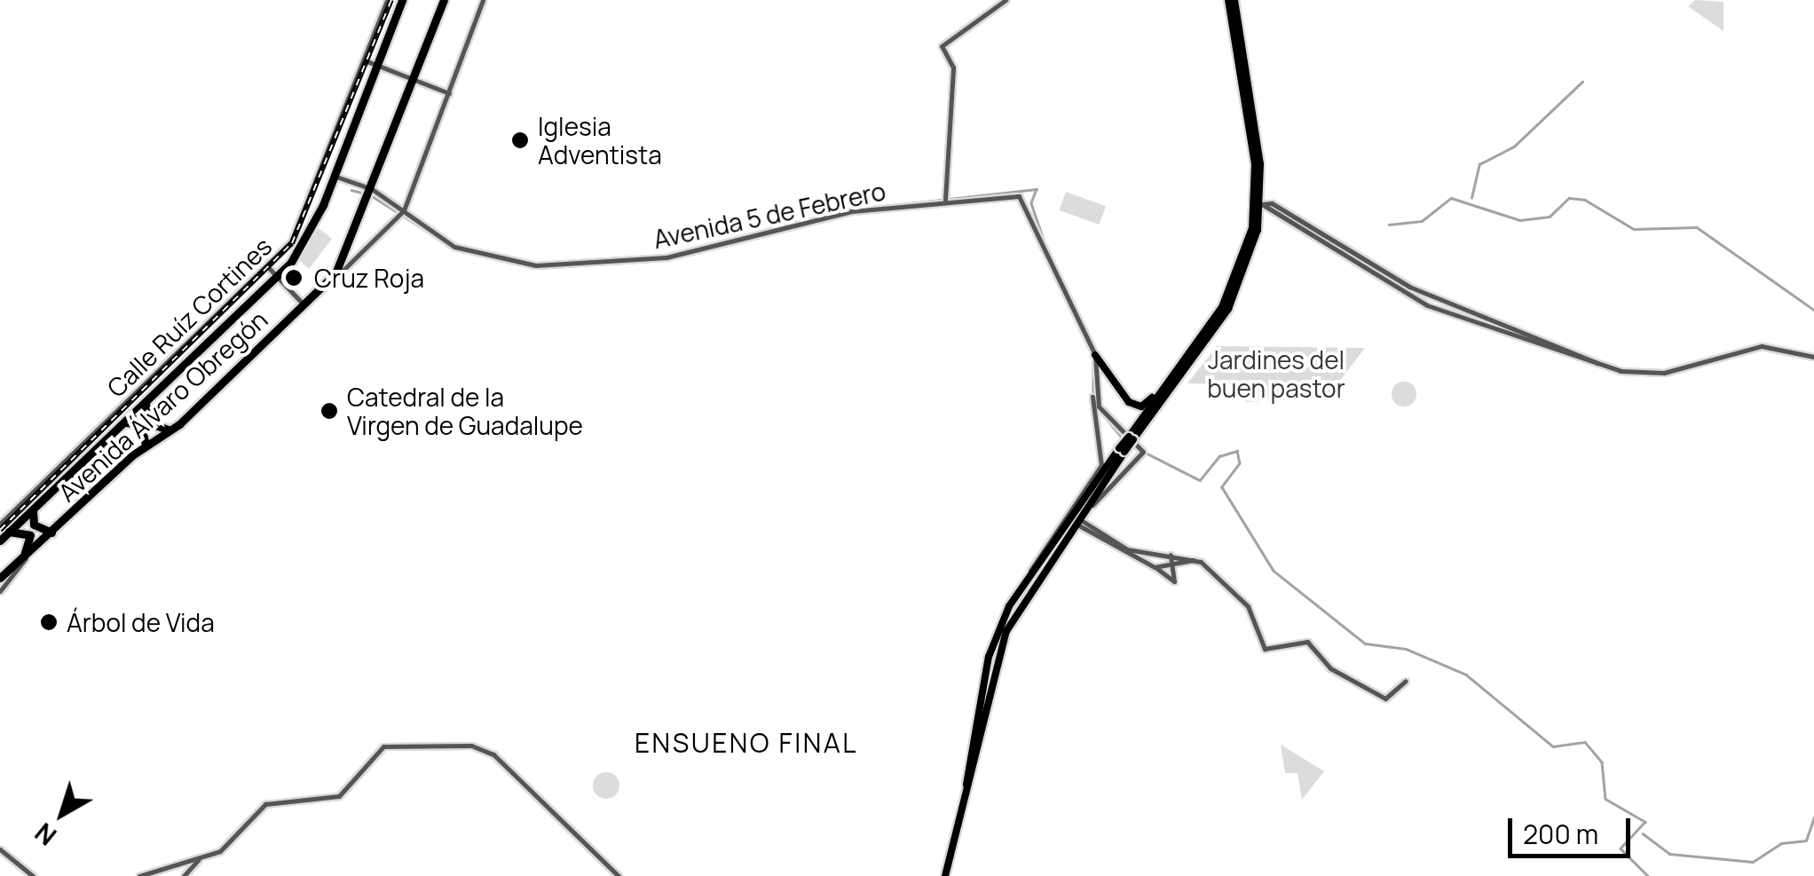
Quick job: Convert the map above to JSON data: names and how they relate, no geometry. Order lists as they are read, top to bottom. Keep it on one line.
{"streets":{"highway":["Avenida Álvaro Obregón"],"street":["Avenida 5 de Febrero","Calle Ruíz Cortines"]},"crossings":[["Avenida 5 de Febrero","Avenida Álvaro Obregón"]],"districts":["ENSUENO FINAL"],"parks":["Jardines del buen pastor"],"places":["Iglesia Adventista","Cruz Roja","Catedral de la Virgen de Guadalupe","Árbol de Vida"],"scale_bar":"200 m","north":"bottom left"}
